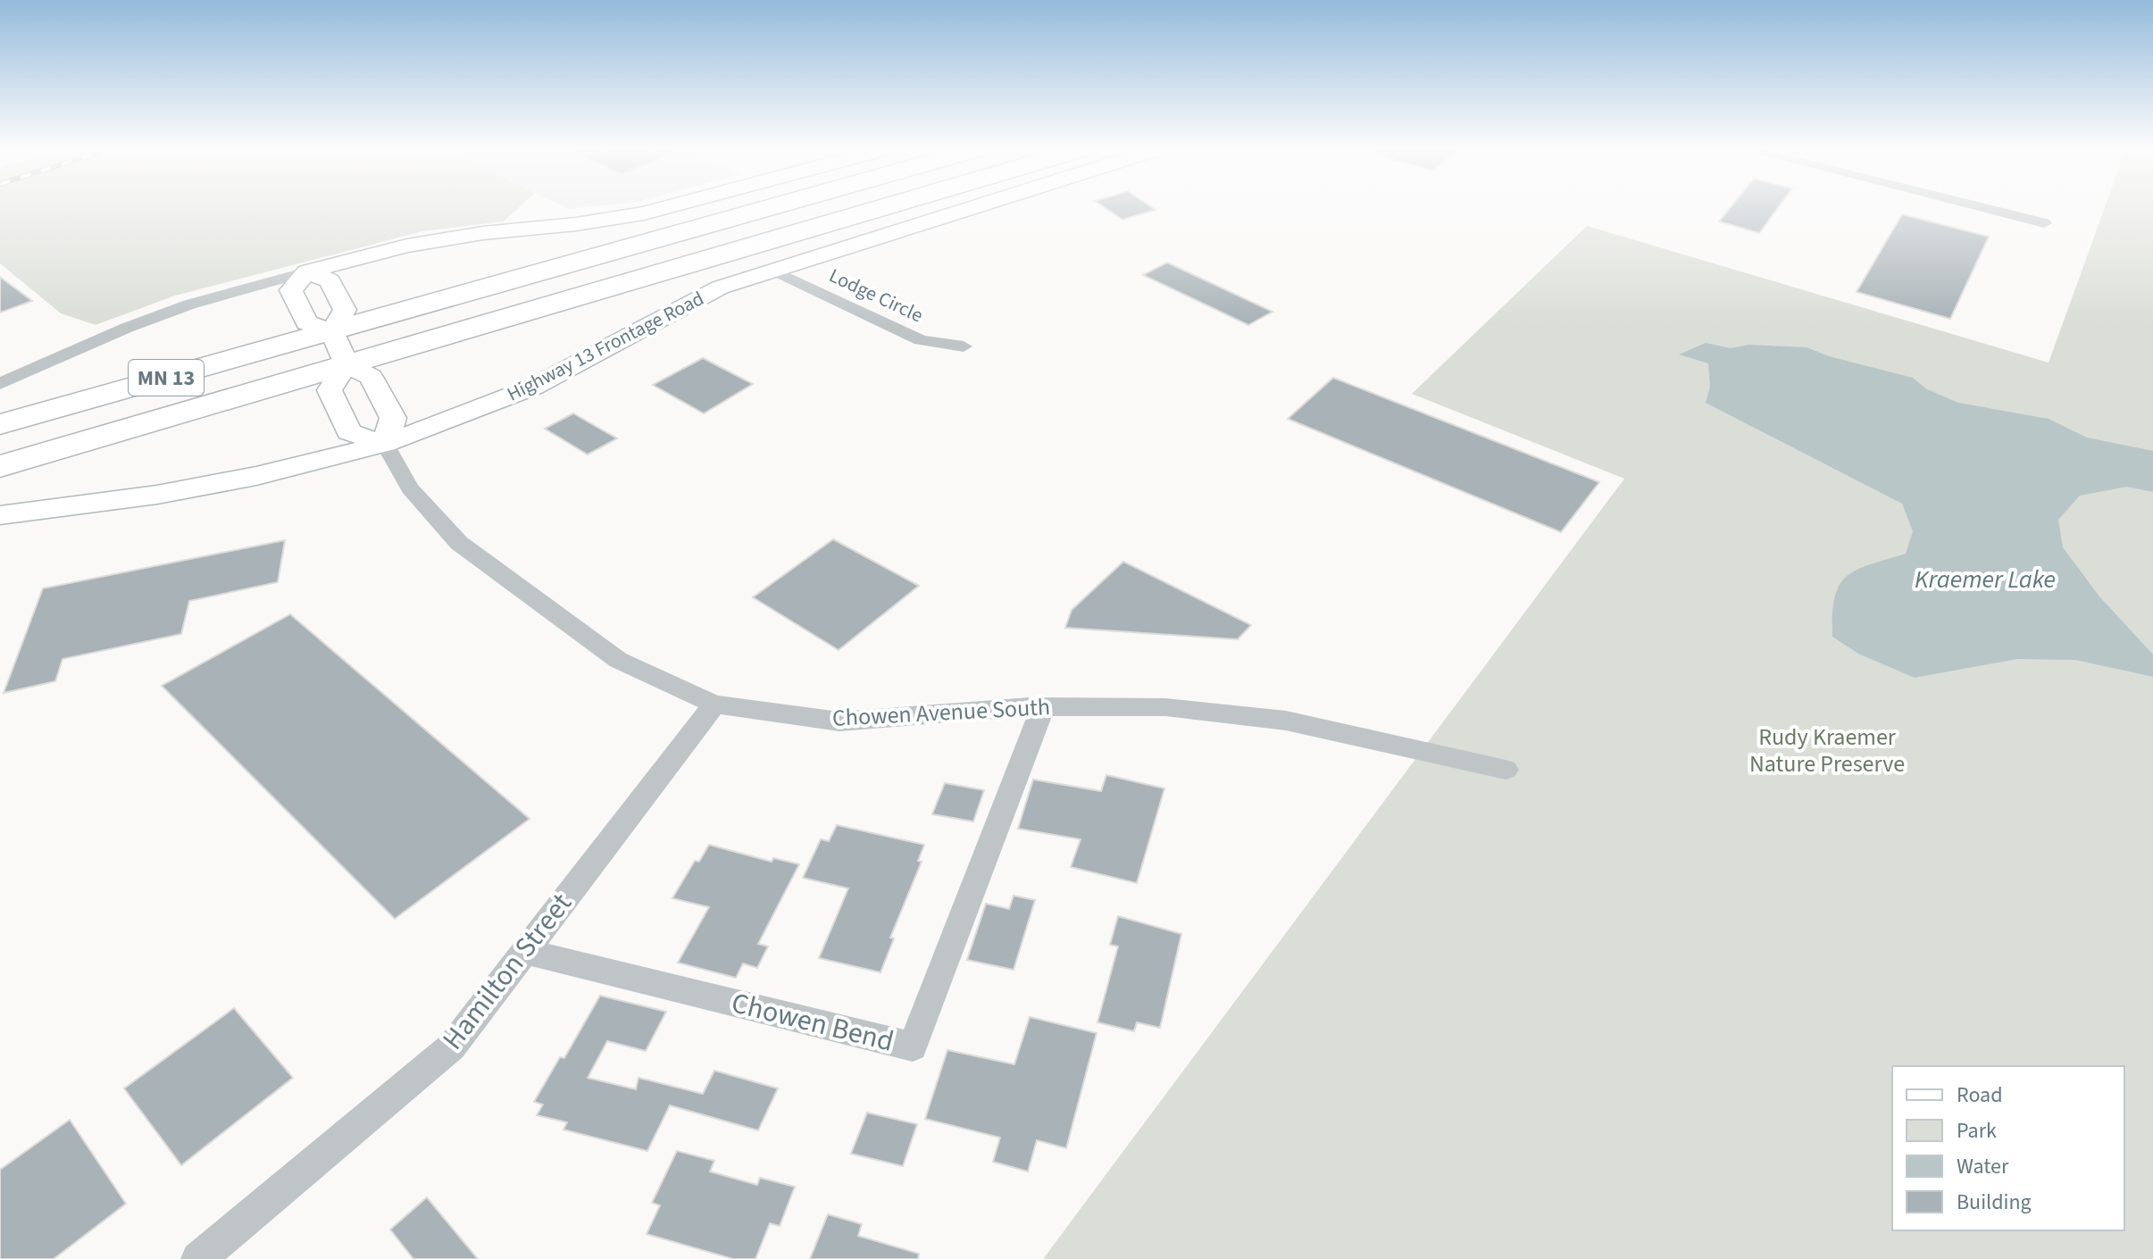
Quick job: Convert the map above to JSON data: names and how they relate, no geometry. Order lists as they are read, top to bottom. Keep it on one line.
{"streets":{"highway":["MN 13"],"street":["Lodge Circle","Highway 13 Frontage Road","Chowen Avenue South","Hamilton Street","Chowen Bend"]},"crossings":[["Lodge Circle","Highway 13 Frontage Road"],["Highway 13 Frontage Road","Chowen Avenue South"],["Chowen Avenue South","Hamilton Street"],["Chowen Avenue South","Chowen Bend"],["Hamilton Street","Chowen Bend"]],"water":["Kraemer Lake"],"parks":["Rudy Kraemer Nature Preserve"],"legend":["Road","Park","Water","Building"]}
